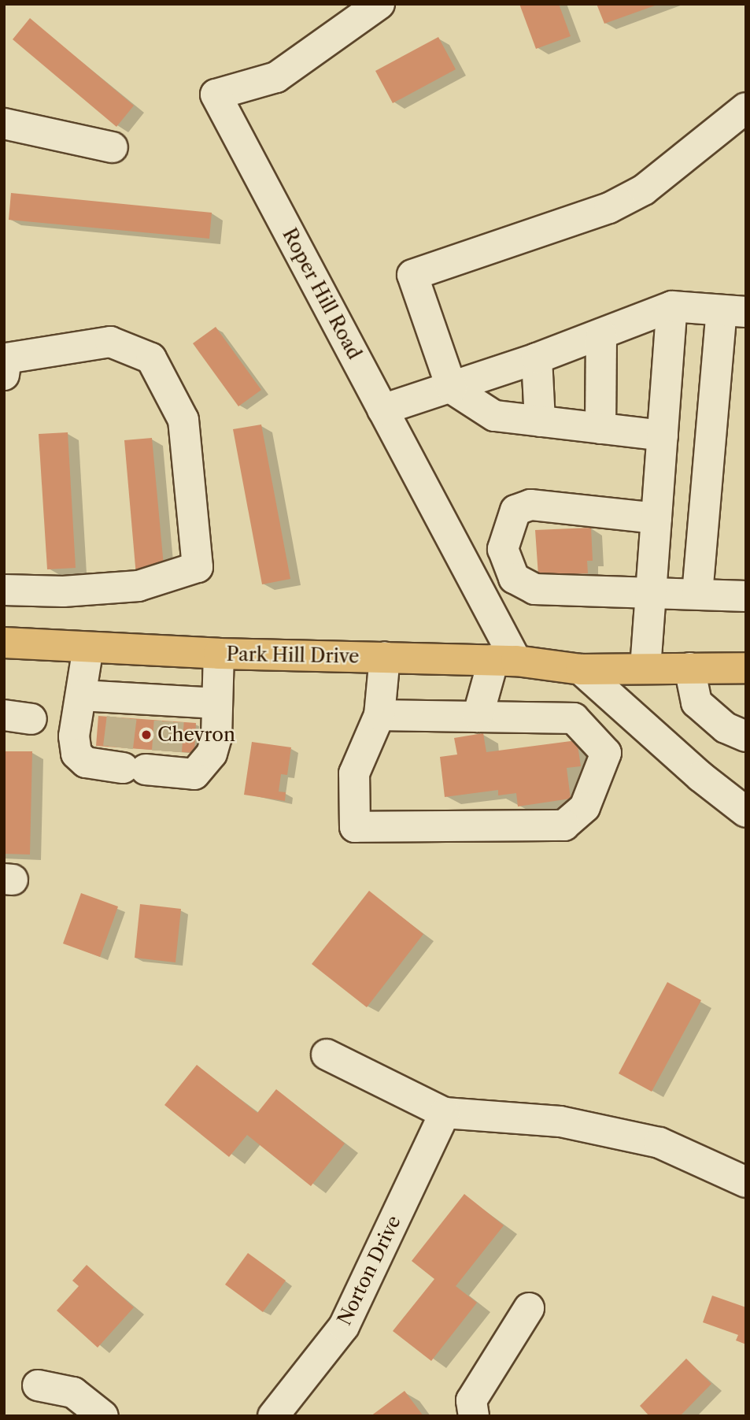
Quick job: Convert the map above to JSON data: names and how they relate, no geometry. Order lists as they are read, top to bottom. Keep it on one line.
{"streets":{"main road":["Park Hill Drive"],"street":["Roper Hill Road","Norton Drive"]},"crossings":[["Roper Hill Road","Park Hill Drive"]],"places":["Chevron"]}
